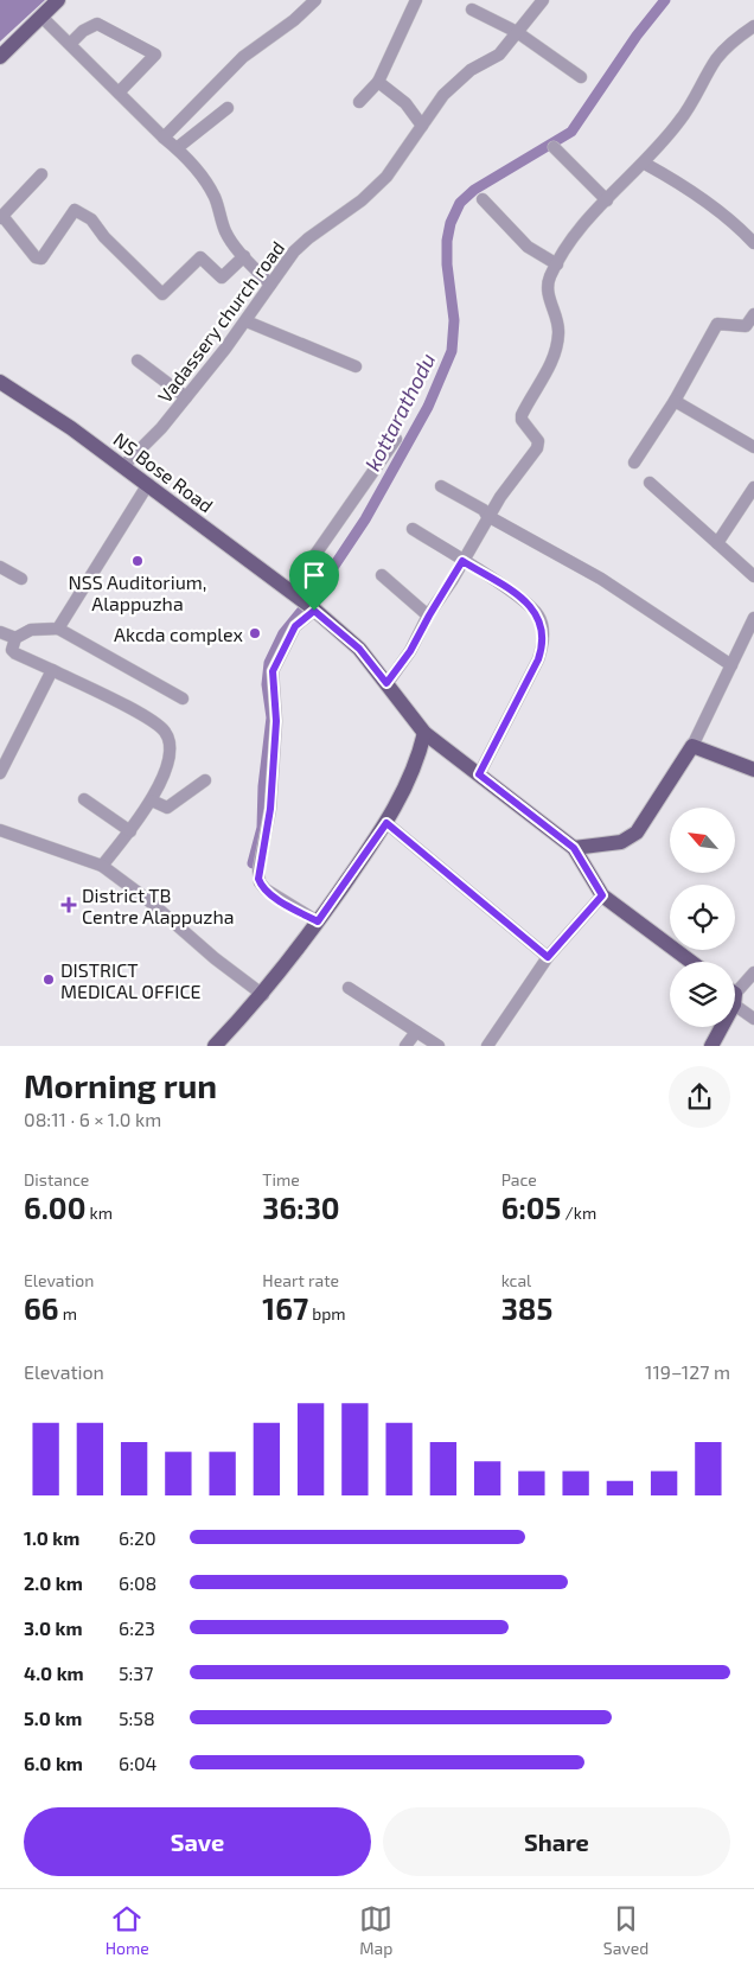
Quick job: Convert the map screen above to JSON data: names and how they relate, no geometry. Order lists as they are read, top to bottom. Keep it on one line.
{"streets":{"main road":["NS Bose Road"],"street":["Vadassery church road"]},"crossings":[["Vadassery church road","NS Bose Road"]],"water":["kottarathodu"],"places":{"other":["NSS Auditorium, Alappuzha","Akcda complex","DISTRICT MEDICAL OFFICE"],"health":["District TB Centre Alappuzha"]},"north":"top left","page":{"heading":["Morning run","08:11 · 6 × 1.0 km"],"stats":[["Distance","6.00 km"],["Time","36:30"],["Pace","6:05 /km"],["Elevation","66 m"],["Heart rate","167 bpm"],["kcal","385"]],"chart":["Elevation","119–127 m"],"list":[{"name":"1.0 km","note":"6:20"},{"name":"2.0 km","note":"6:08"},{"name":"3.0 km","note":"6:23"},{"name":"4.0 km","note":"5:37"},{"name":"5.0 km","note":"5:58"},{"name":"6.0 km","note":"6:04"}],"buttons":["Save","Share"],"tabs":["Home","Map","Saved"]}}
